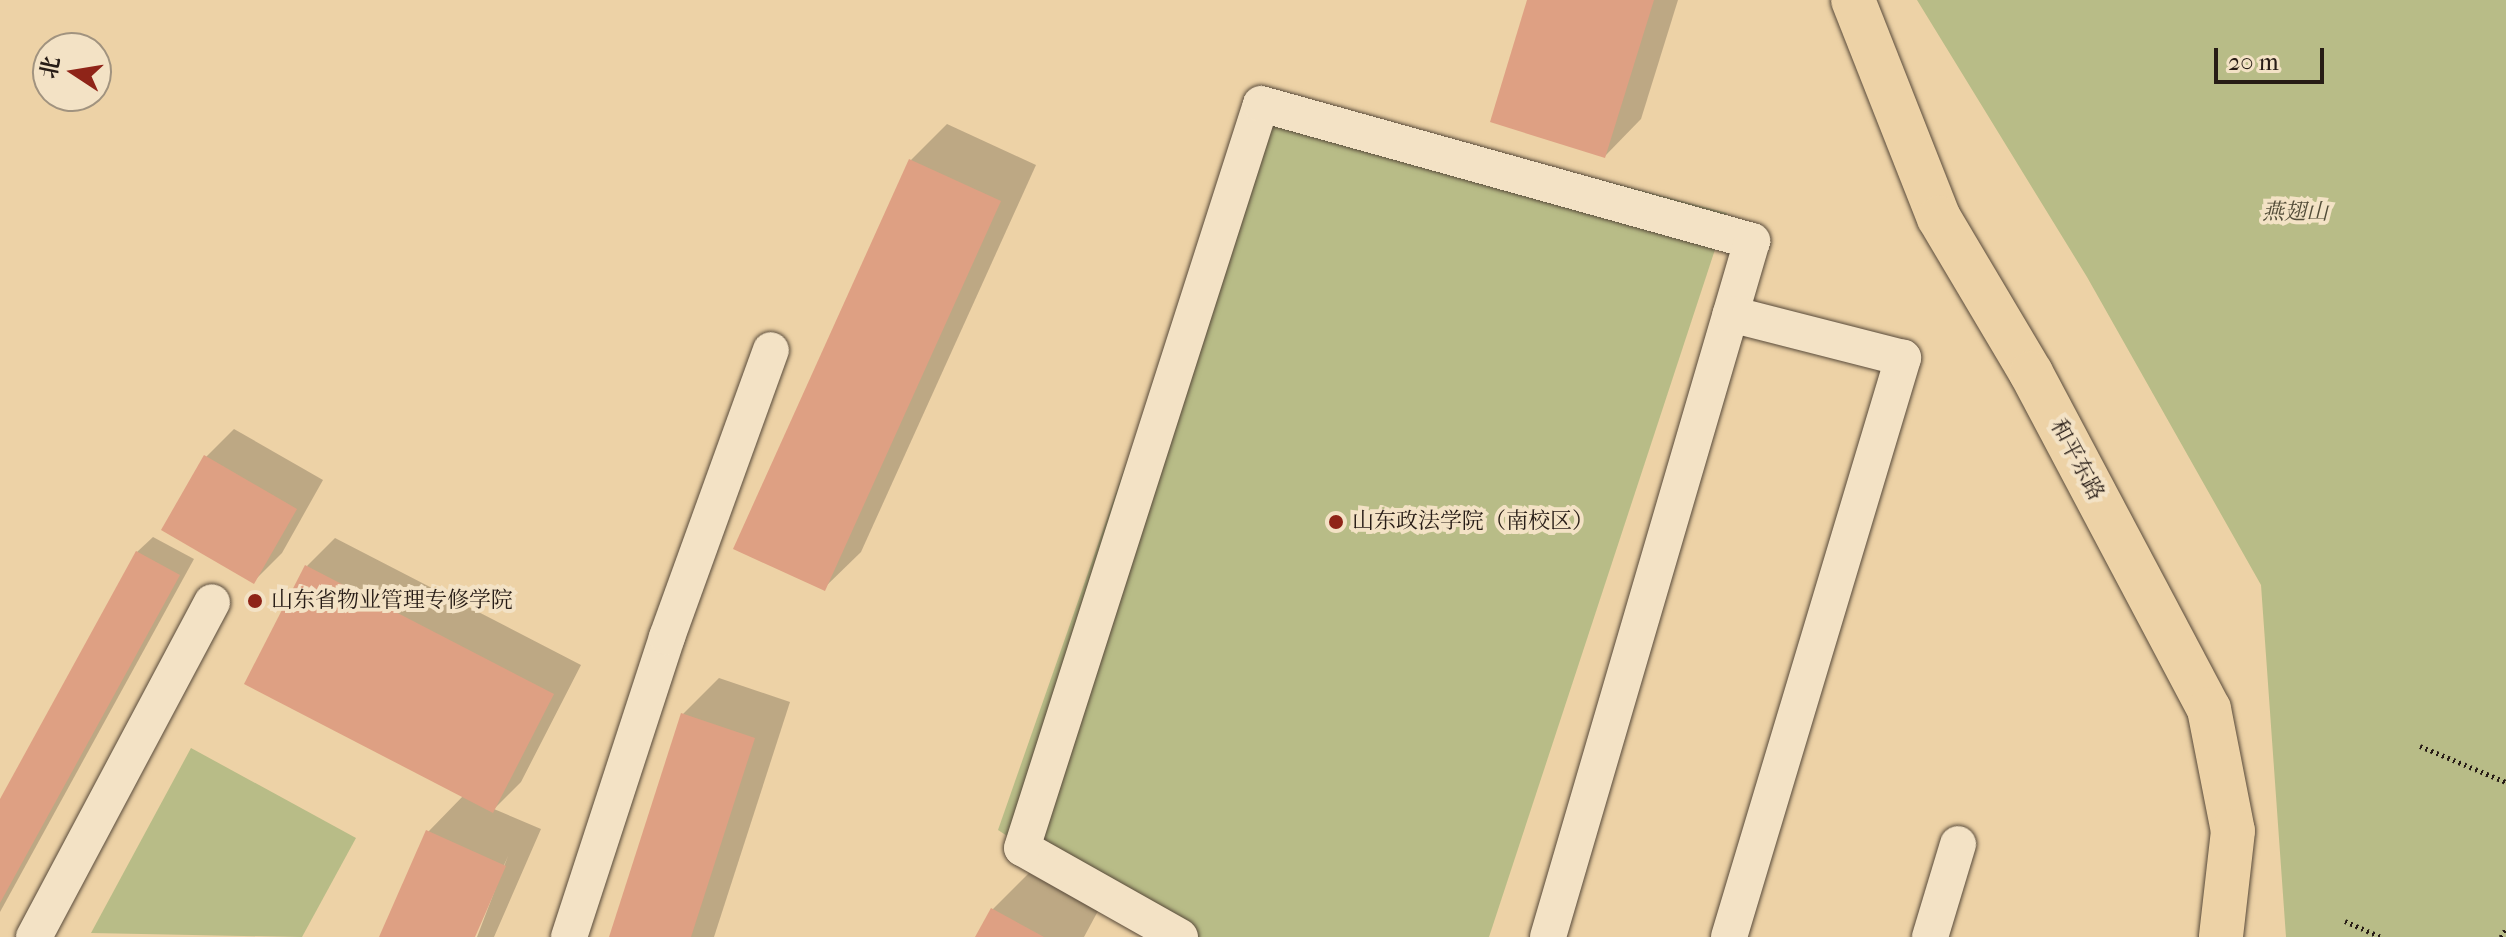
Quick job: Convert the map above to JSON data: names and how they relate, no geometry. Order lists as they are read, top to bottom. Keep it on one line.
{"streets":{"main road":["和平东路"]},"parks":["燕翅山"],"places":["山东政法学院（南校区）","山东省物业管理专修学院"],"scale_bar":"20 m","north":"left"}
